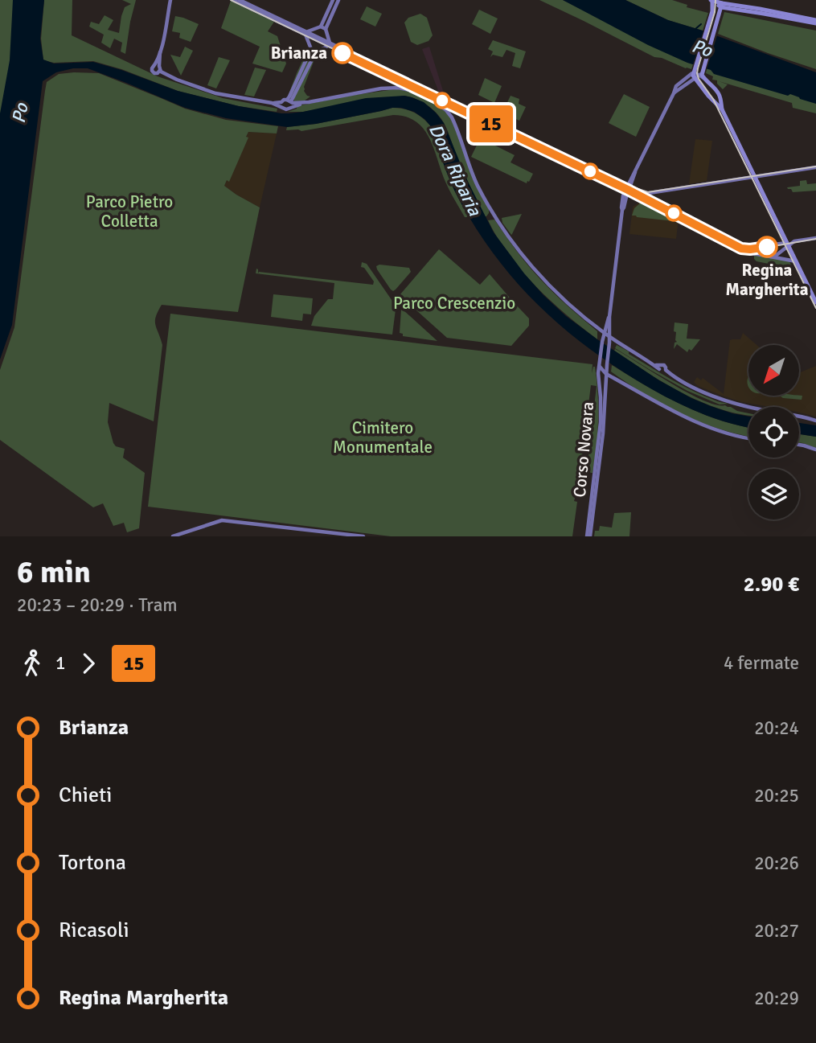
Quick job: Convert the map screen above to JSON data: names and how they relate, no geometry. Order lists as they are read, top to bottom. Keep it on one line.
{"streets":{"street":["Corso Novara"]},"water":["Po","Dora Riparia"],"parks":["Parco Pietro Colletta","Parco Crescenzio","Cimitero Monumentale"],"places":["Brianza","Regina Margherita"],"lines":["tram line 15"],"north":"bottom left","page":{"on_map":"15","heading":["6 min","20:23 – 20:29 · Tram","2.90 €"],"legs":["1","15","4 fermate"],"list":[{"name":"Brianza","value":"20:24"},{"name":"Chieti","value":"20:25"},{"name":"Tortona","value":"20:26"},{"name":"Ricasoli","value":"20:27"},{"name":"Regina Margherita","value":"20:29"}]}}
